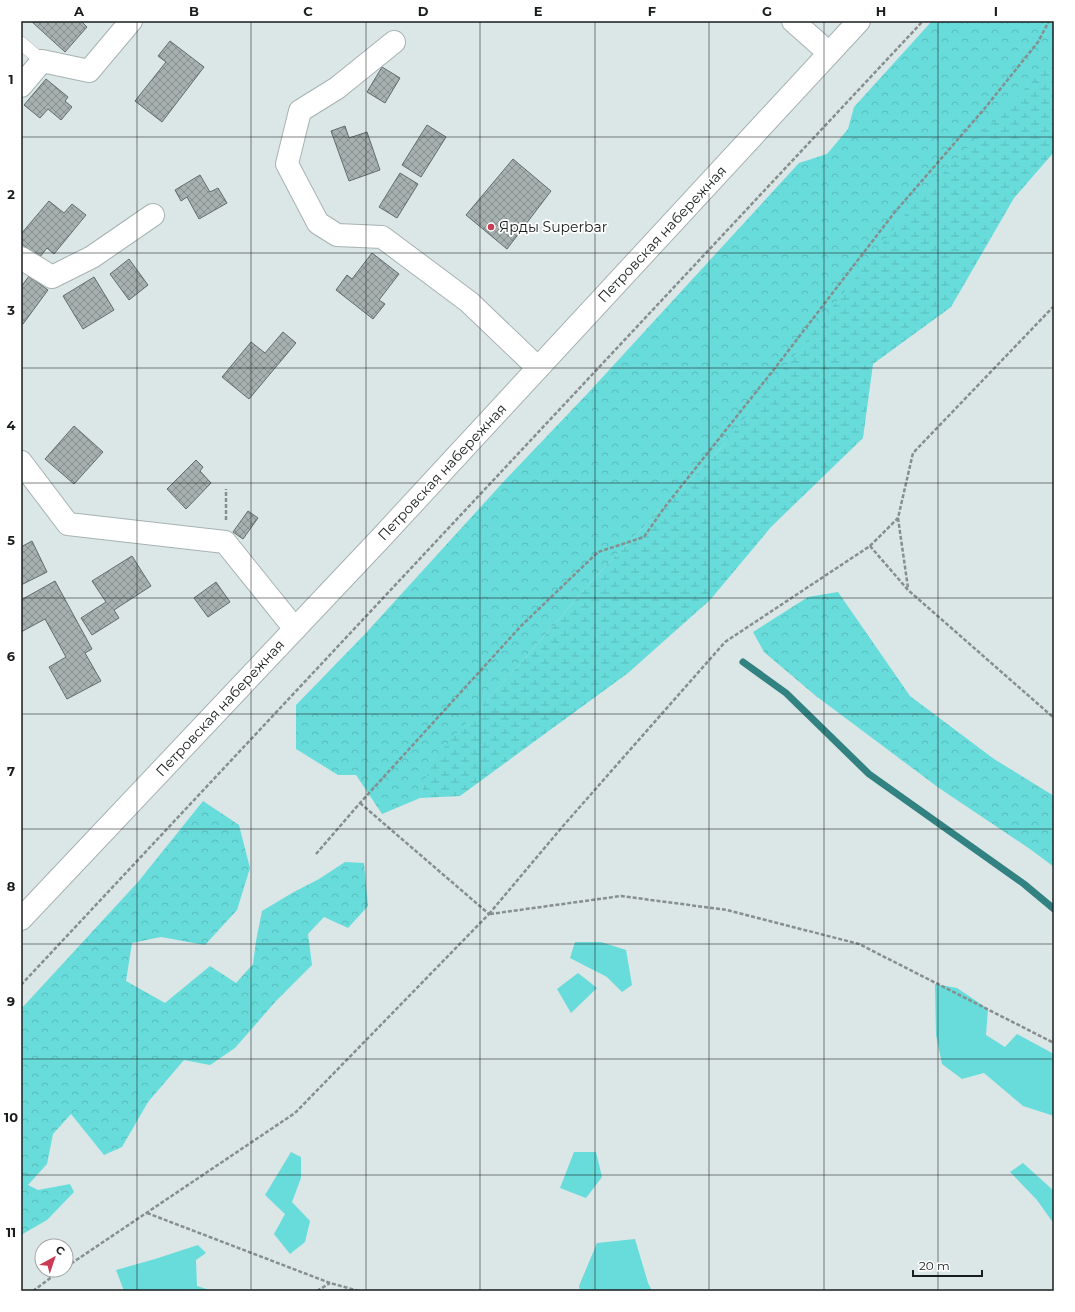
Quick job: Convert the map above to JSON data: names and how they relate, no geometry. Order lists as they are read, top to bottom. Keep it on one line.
{"streets":{"main road":["Петровская набережная"]},"places":["Ярды Superbar"],"scale_bar":"20 m","north":"top right","grid":{"columns":["A","B","C","D","E","F","G","H","I"],"rows":["1","2","3","4","5","6","7","8","9","10","11"]}}
